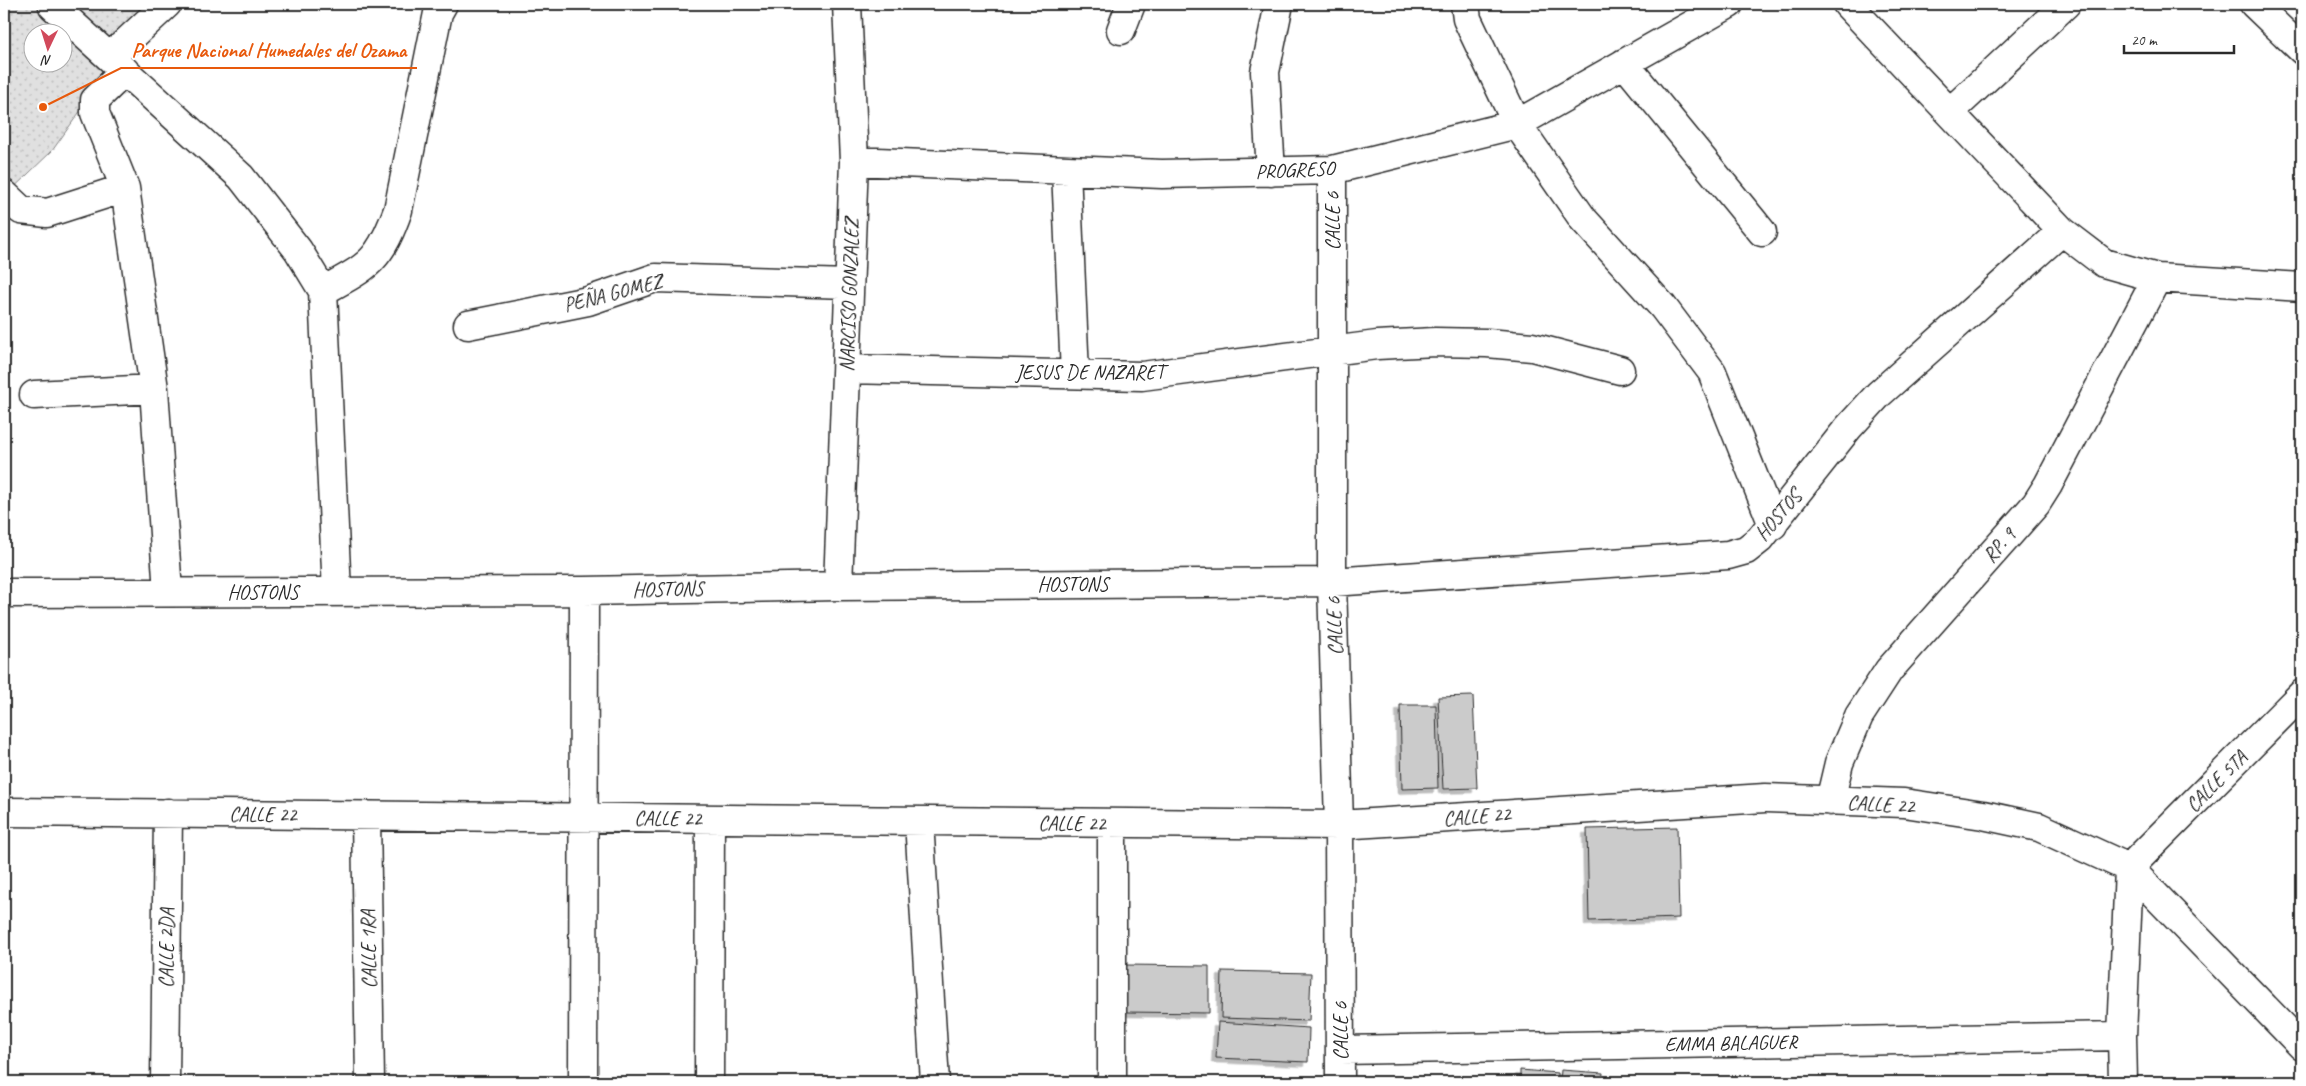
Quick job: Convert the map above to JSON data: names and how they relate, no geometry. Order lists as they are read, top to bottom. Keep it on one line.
{"streets":{"street":["PROGRESO","CALLE 6","PEÑA GOMEZ","NARCISO GONZALEZ","JESUS DE NAZARET","HOSTOS","RP. 9","HOSTONS","CALLE 5TA","CALLE 22","CALLE 2DA","CALLE 1RA","EMMA BALAGUER"]},"crossings":[["PROGRESO","CALLE 6"],["PROGRESO","NARCISO GONZALEZ"],["CALLE 6","JESUS DE NAZARET"],["CALLE 6","HOSTOS"],["CALLE 6","HOSTONS"],["CALLE 6","CALLE 22"],["CALLE 6","EMMA BALAGUER"],["PEÑA GOMEZ","NARCISO GONZALEZ"],["NARCISO GONZALEZ","JESUS DE NAZARET"],["NARCISO GONZALEZ","HOSTONS"],["HOSTOS","HOSTONS"],["RP. 9","CALLE 22"],["CALLE 5TA","CALLE 22"],["CALLE 22","CALLE 2DA"],["CALLE 22","CALLE 1RA"]],"places":["Parque Nacional Humedales del Ozama"],"scale_bar":"20 m","north":"bottom"}
